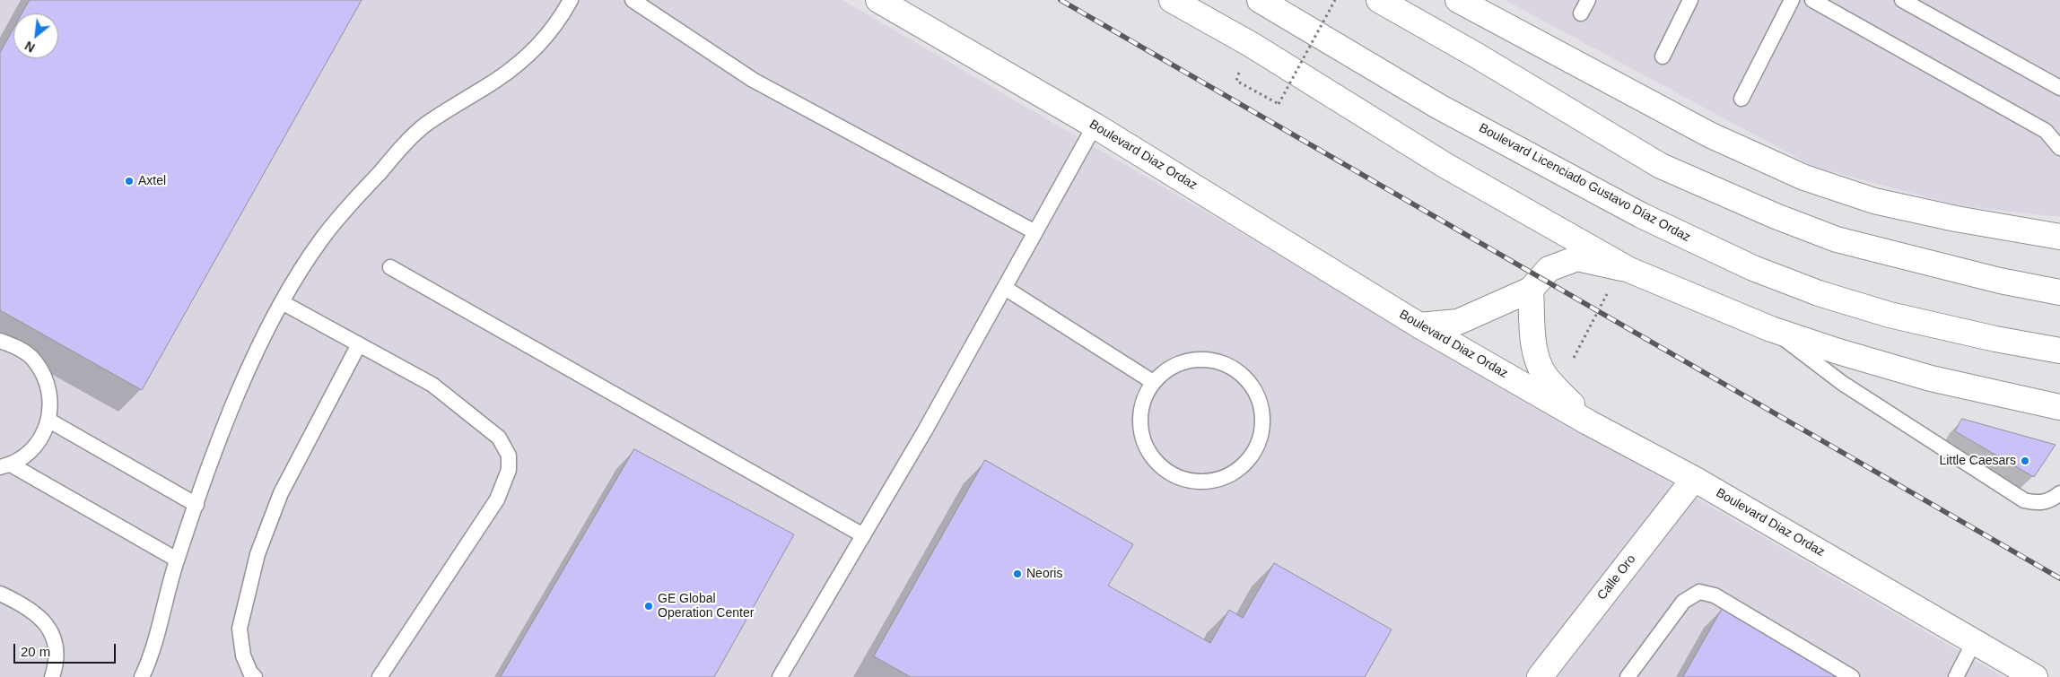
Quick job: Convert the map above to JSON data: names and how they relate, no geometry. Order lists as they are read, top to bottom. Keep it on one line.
{"streets":{"main road":["Boulevard Diaz Ordaz","Boulevard Licenciado Gustavo Díaz Ordaz","Calle Oro"]},"crossings":[["Boulevard Diaz Ordaz","Calle Oro"]],"places":["Axtel","Little Caesars","Neoris","GE Global Operation Center"],"scale_bar":"20 m","north":"bottom left"}
